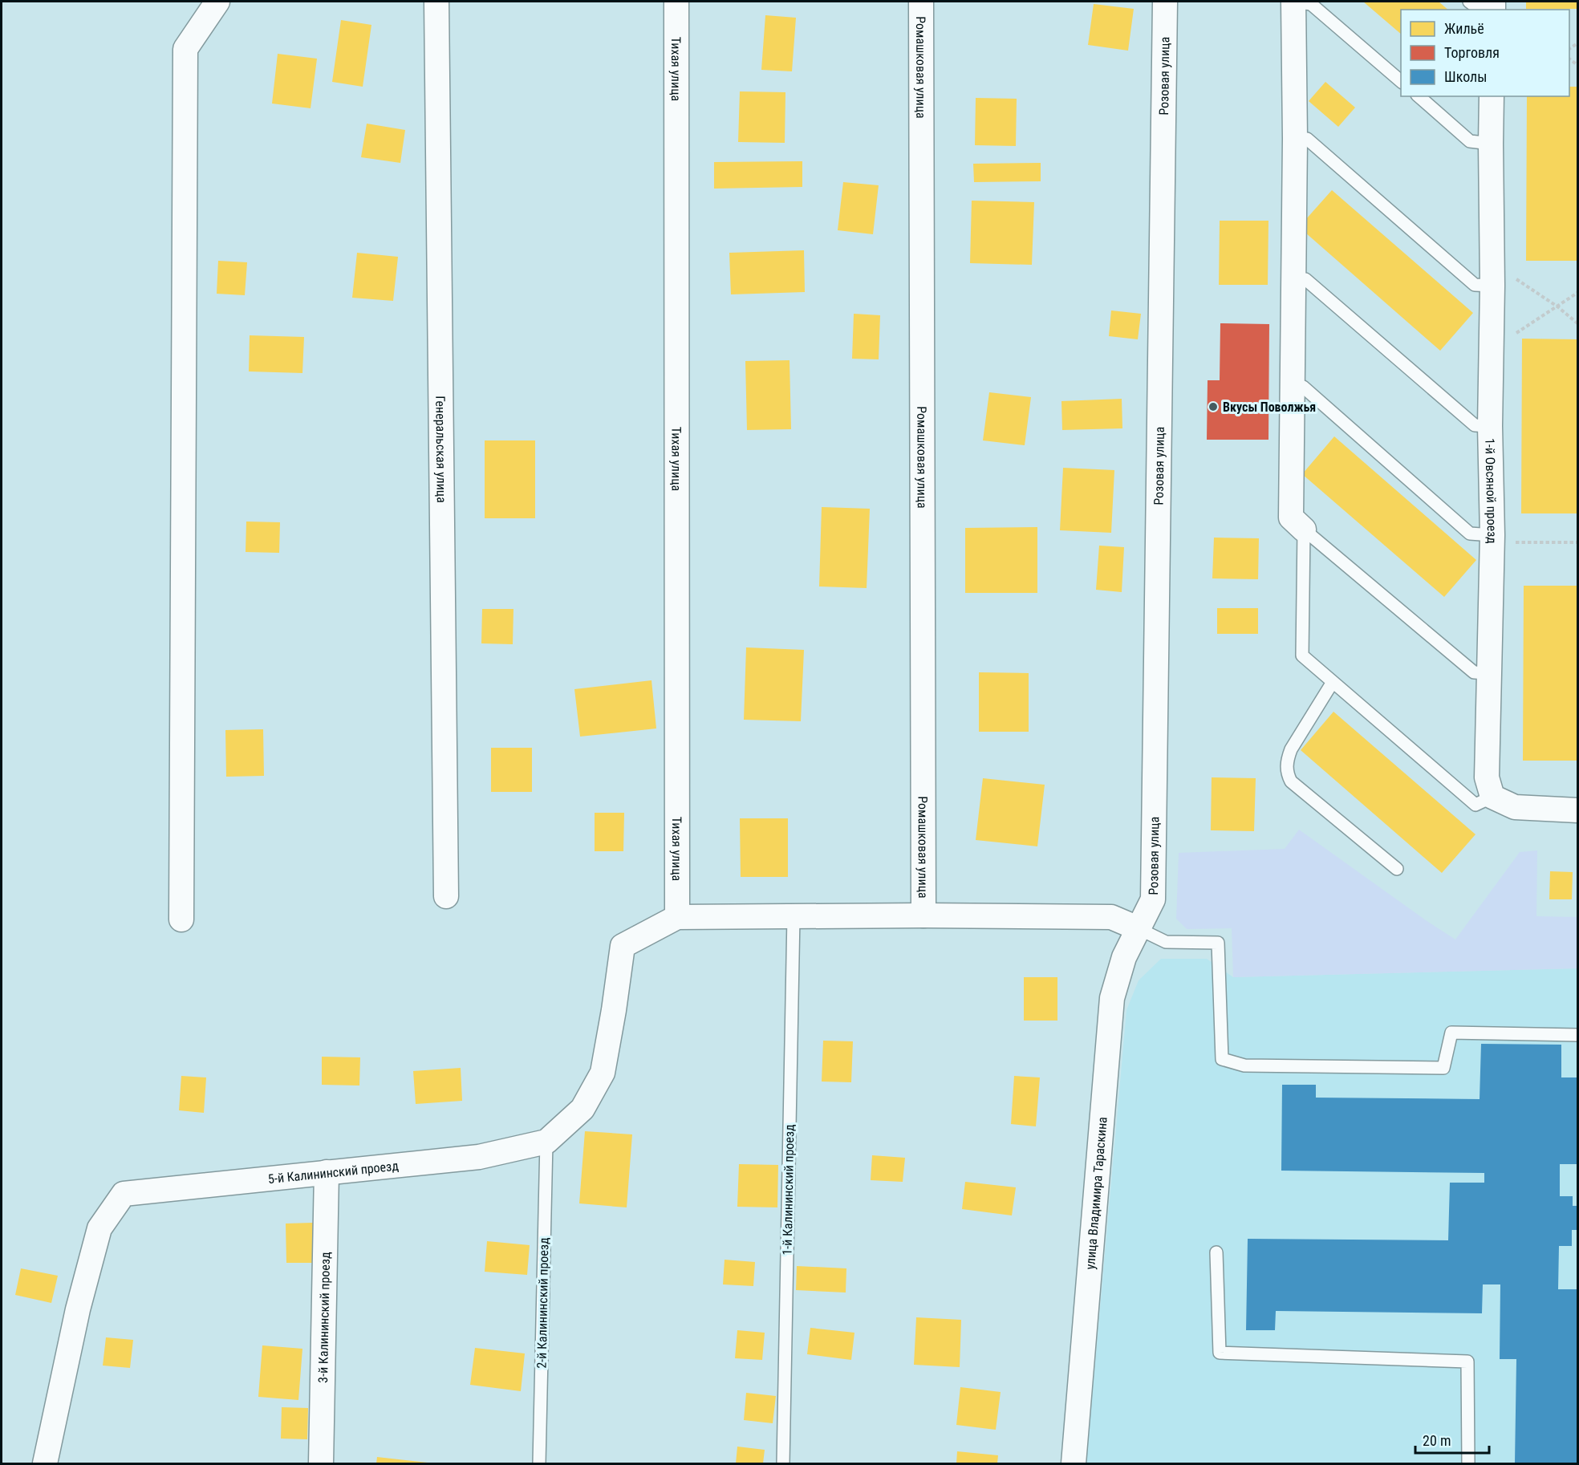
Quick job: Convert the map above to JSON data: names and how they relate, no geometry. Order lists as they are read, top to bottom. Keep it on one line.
{"streets":{"street":["Ромашковая улица","Тихая улица","Розовая улица","Генеральская улица","1-й Овсяной проезд","5-й Калининский проезд","улица Владимира Тараскина","3-й Калининский проезд"],"lane":["1-й Калининский проезд","2-й Калининский проезд"]},"crossings":[["Тихая улица","5-й Калининский проезд"],["Розовая улица","улица Владимира Тараскина"],["5-й Калининский проезд","2-й Калининский проезд"],["5-й Калининский проезд","3-й Калининский проезд"]],"places":["Вкусы Поволжья"],"legend":["Жильё","Торговля","Школы"],"scale_bar":"20 m"}
